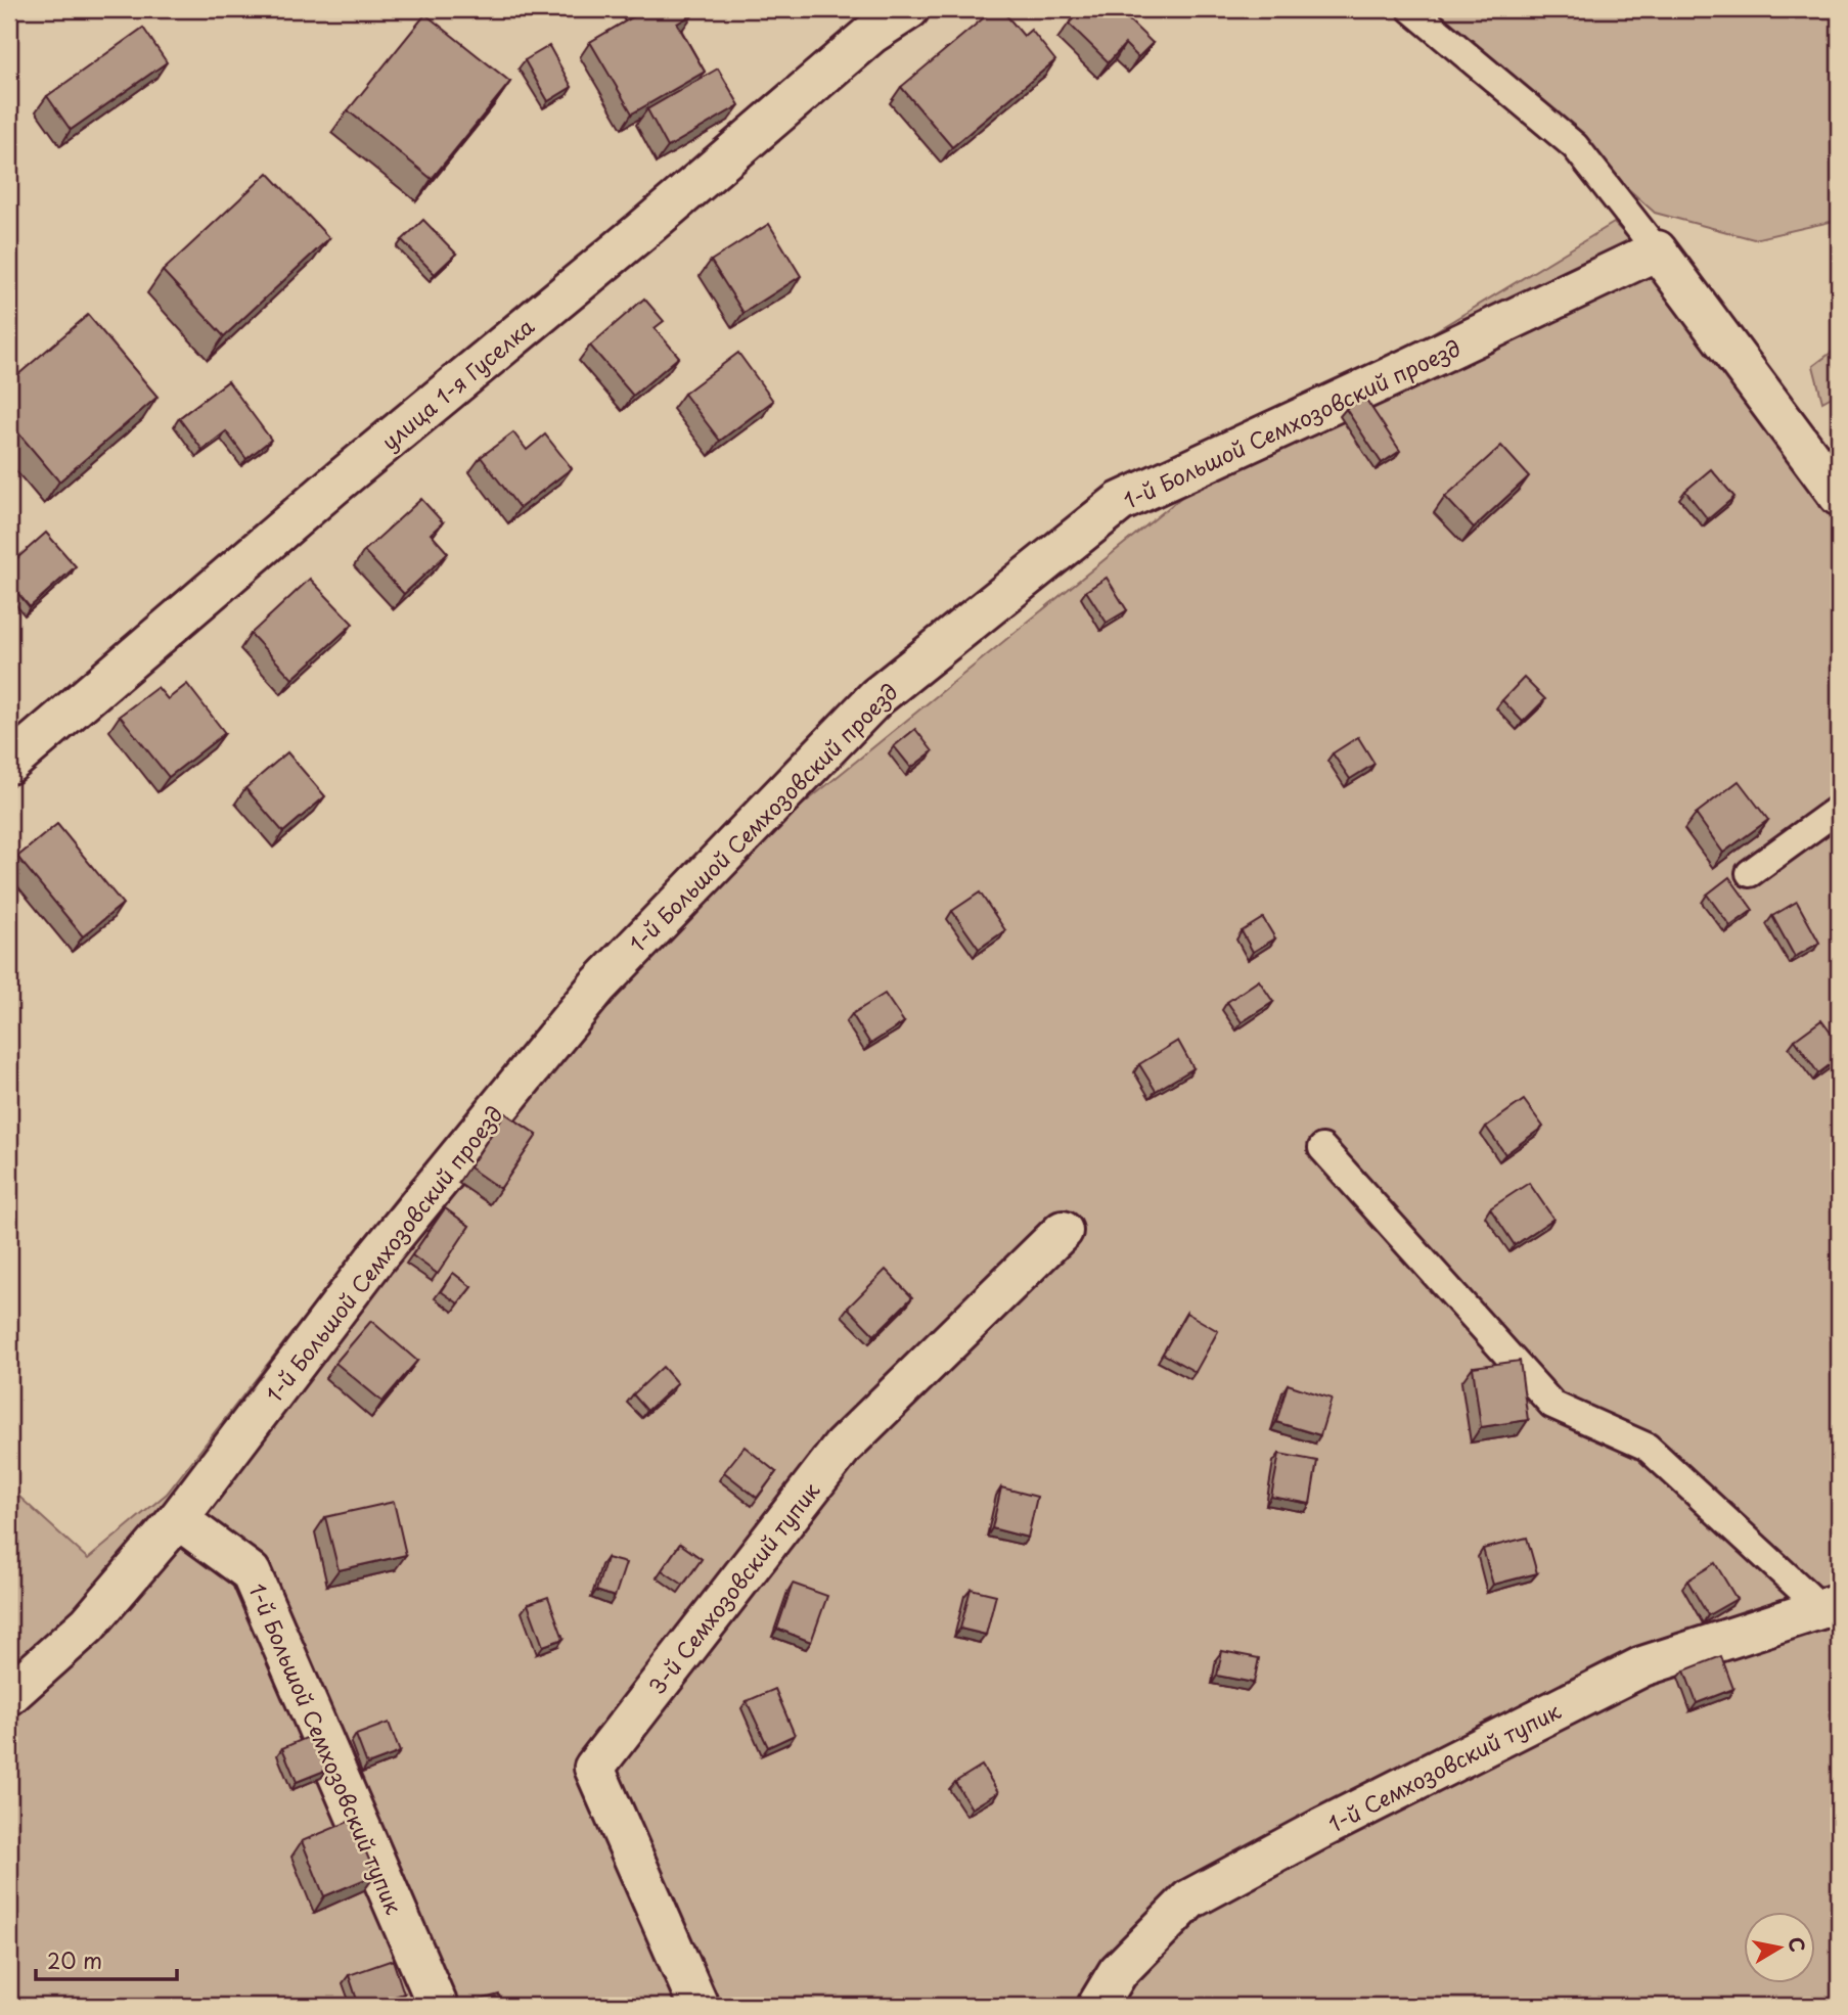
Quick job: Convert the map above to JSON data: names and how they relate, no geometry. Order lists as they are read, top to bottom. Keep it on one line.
{"streets":{"street":["улица 1-я Гуселка","1-й Большой Семхозовский проезд","3-й Семхозовский тупик","1-й Большой Семхозовский тупик","1-й Семхозовский тупик"]},"crossings":[["1-й Большой Семхозовский проезд","1-й Большой Семхозовский тупик"]],"scale_bar":"20 m","north":"right"}
